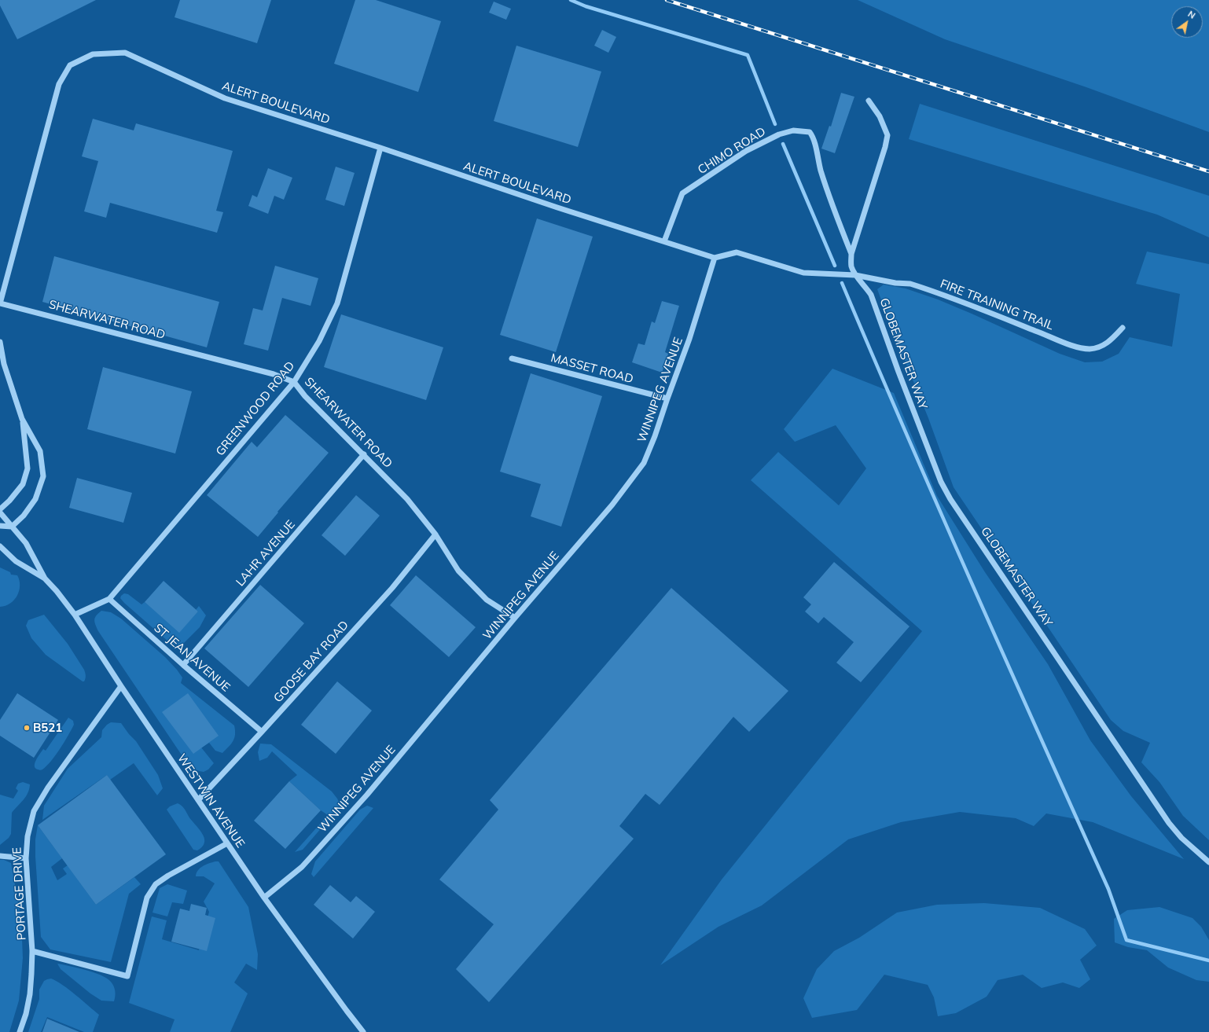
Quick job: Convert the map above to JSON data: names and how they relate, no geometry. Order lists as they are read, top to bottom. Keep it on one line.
{"streets":{"street":["ALERT BOULEVARD","CHIMO ROAD","FIRE TRAINING TRAIL","SHEARWATER ROAD","GLOBEMASTER WAY","MASSET ROAD","WINNIPEG AVENUE","GREENWOOD ROAD","LAHR AVENUE","ST JEAN AVENUE","GOOSE BAY ROAD","WESTWIN AVENUE","PORTAGE DRIVE"]},"crossings":[["ALERT BOULEVARD","CHIMO ROAD"],["ALERT BOULEVARD","FIRE TRAINING TRAIL"],["ALERT BOULEVARD","SHEARWATER ROAD"],["ALERT BOULEVARD","WINNIPEG AVENUE"],["ALERT BOULEVARD","GREENWOOD ROAD"],["FIRE TRAINING TRAIL","GLOBEMASTER WAY"],["FIRE TRAINING TRAIL","WINNIPEG AVENUE"],["SHEARWATER ROAD","WINNIPEG AVENUE"],["SHEARWATER ROAD","GREENWOOD ROAD"],["SHEARWATER ROAD","LAHR AVENUE"],["SHEARWATER ROAD","GOOSE BAY ROAD"],["MASSET ROAD","WINNIPEG AVENUE"],["WINNIPEG AVENUE","WESTWIN AVENUE"],["GREENWOOD ROAD","ST JEAN AVENUE"],["GREENWOOD ROAD","WESTWIN AVENUE"],["LAHR AVENUE","ST JEAN AVENUE"],["ST JEAN AVENUE","GOOSE BAY ROAD"],["GOOSE BAY ROAD","WESTWIN AVENUE"],["WESTWIN AVENUE","PORTAGE DRIVE"]],"places":["B521"],"north":"top right"}
